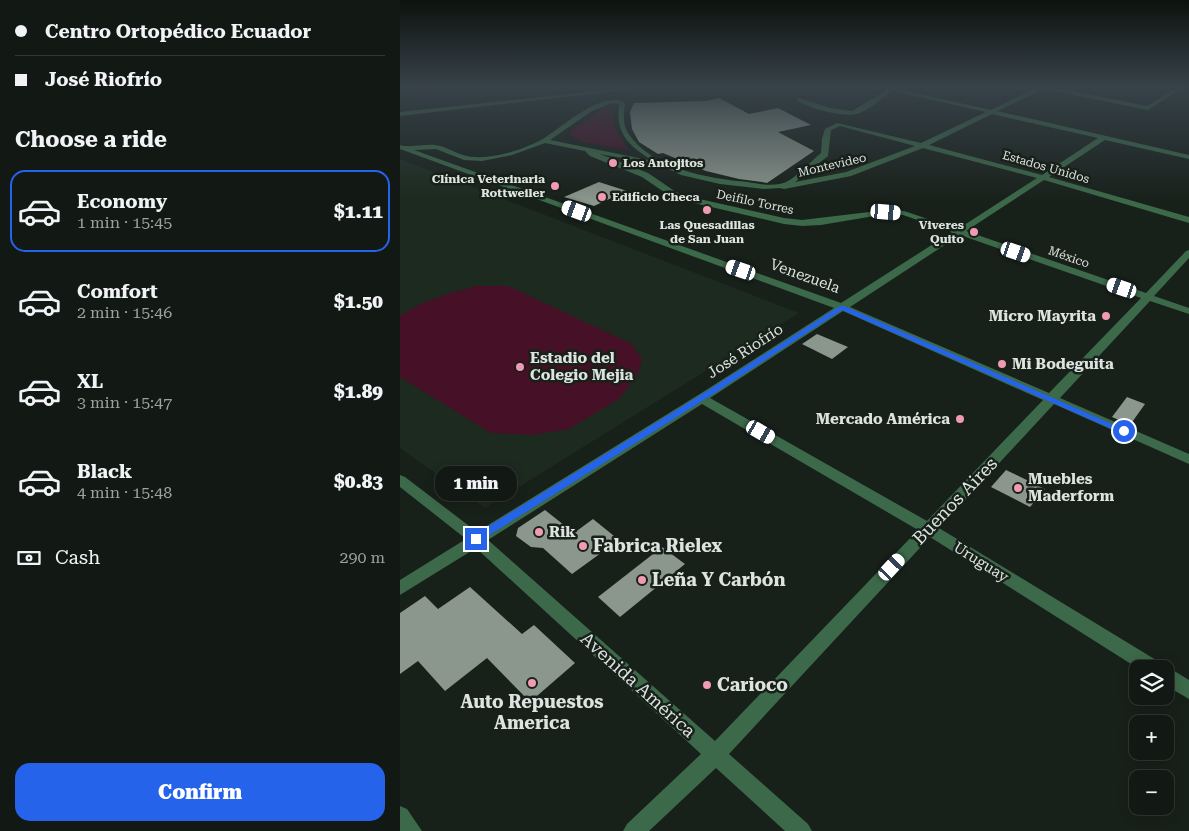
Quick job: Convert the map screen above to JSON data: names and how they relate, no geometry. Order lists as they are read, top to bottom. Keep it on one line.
{"streets":{"street":["Montevideo","Estados Unidos","Deifilo Torres","México","Venezuela","José Riofrío","Buenos Aires","Uruguay","Avenida América"]},"crossings":[["Montevideo","Estados Unidos"],["Montevideo","Deifilo Torres"],["Estados Unidos","José Riofrío"],["Deifilo Torres","México"],["México","José Riofrío"],["México","Buenos Aires"],["Venezuela","José Riofrío"],["Venezuela","Buenos Aires"],["José Riofrío","Uruguay"],["José Riofrío","Avenida América"],["Buenos Aires","Uruguay"],["Buenos Aires","Avenida América"]],"places":["Los Antojitos","Clínica Veterinaria Rottweiler","Edificio Checa","Las Quesadillas de San Juan","Viveres Quito","Micro Mayrita","Mi Bodeguita","Estadio del Colegio Mejia","Mercado América","Muebles Maderform","Rik","Fabrica Rielex","Leña Y Carbón","Auto Repuestos America","Carioco"],"page":{"banner":["Centro Ortopédico Ecuador","José Riofrío"],"heading":"Choose a ride","list":[{"name":"Economy","note":"1 min · 15:45","value":"$1.11"},{"name":"Comfort","note":"2 min · 15:46","value":"$1.50"},{"name":"XL","note":"3 min · 15:47","value":"$1.89"},{"name":"Black","note":"4 min · 15:48","value":"$0.83"}],"bubble":"1 min","pay":["Cash","290 m"],"map_buttons":["+","−"],"buttons":"Confirm"}}
